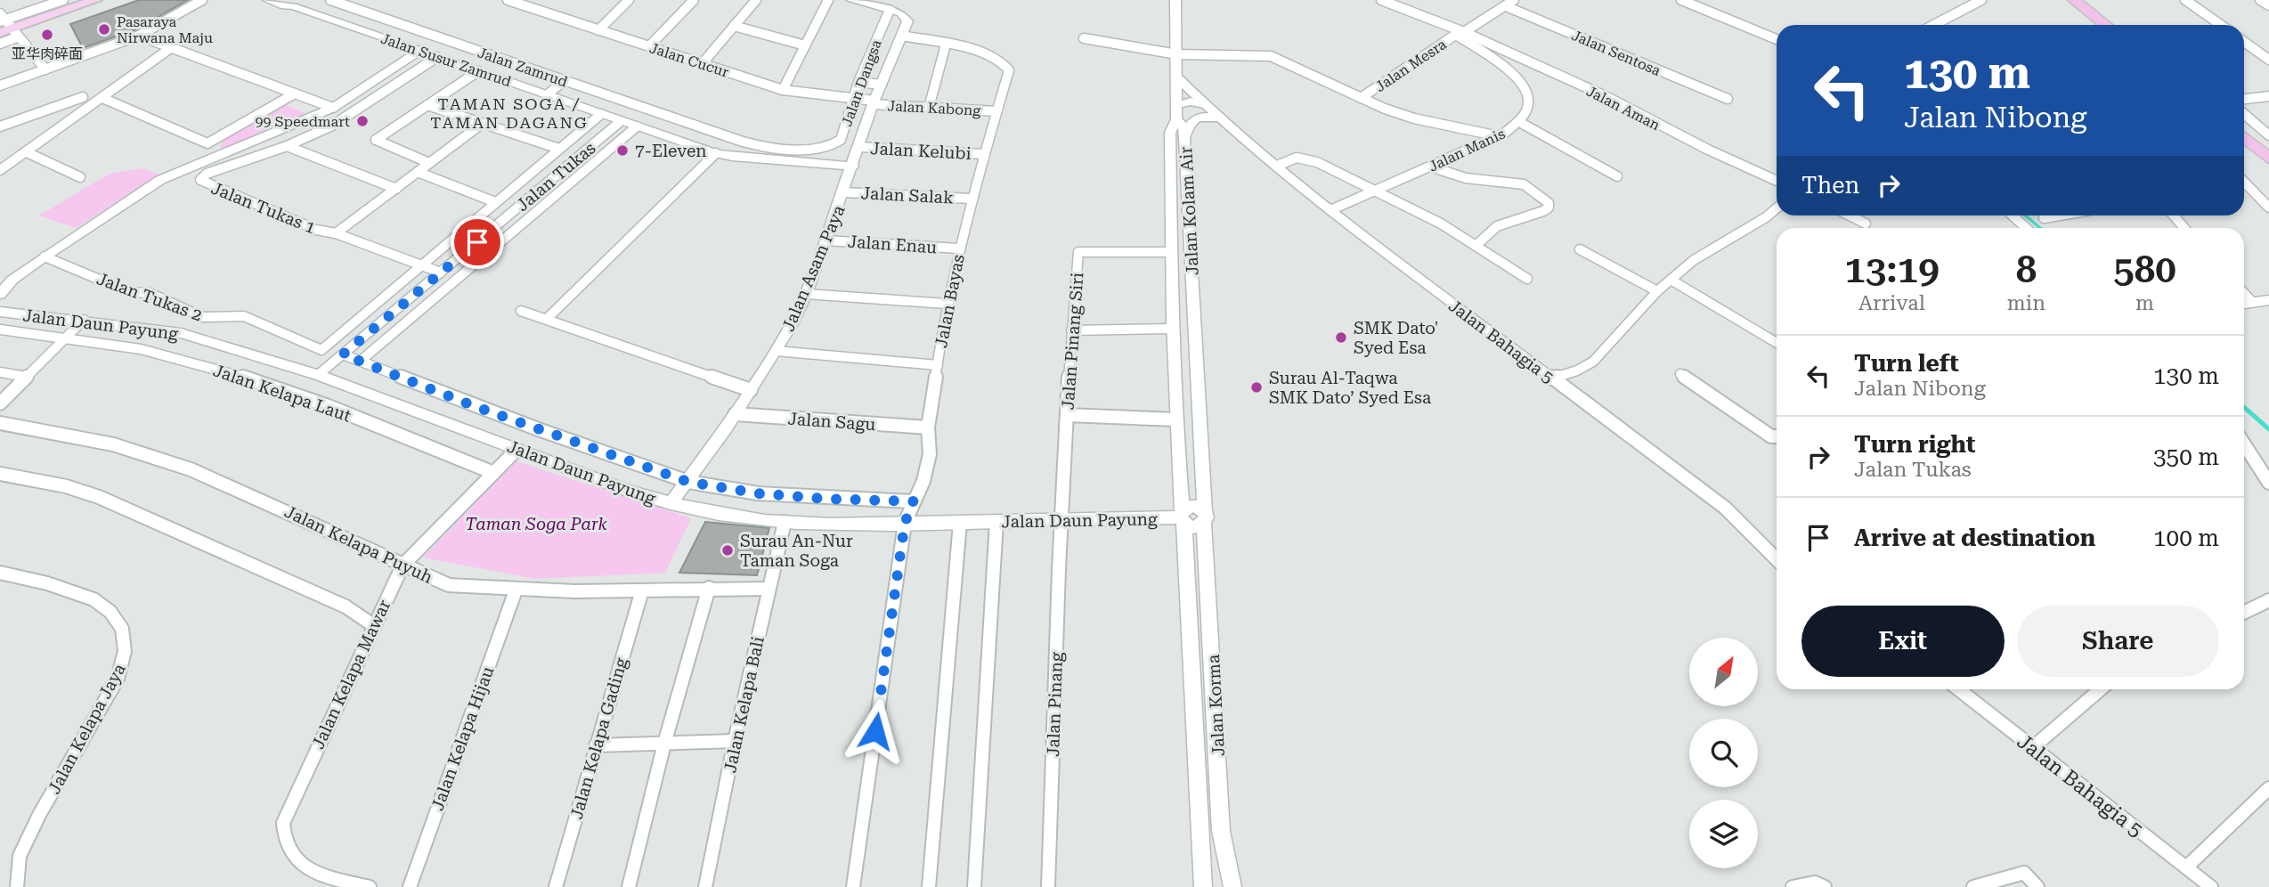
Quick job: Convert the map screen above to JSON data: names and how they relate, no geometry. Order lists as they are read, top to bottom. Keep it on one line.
{"streets":{"street":["Jalan Sentosa","Jalan Susur Zamrud","Jalan Cucur","Jalan Mesra","Jalan Zamrud","Jalan Dangsa","Jalan Kabong","Jalan Aman","Jalan Manis","Jalan Kelubi","Jalan Tukas","Jalan Salak","Jalan Tukas 1","Jalan Kolam Air","Jalan Enau","Jalan Asam Paya","Jalan Tukas 2","Jalan Bayas","Jalan Daun Payung","Jalan Pinang Siri","Jalan Bahagia 5","Jalan Kelapa Laut","Jalan Sagu","Jalan Kelapa Puyuh","Jalan Kelapa Mawar","Jalan Kelapa Bali","Jalan Pinang","Jalan Korma","Jalan Kelapa Jaya","Jalan Kelapa Hijau","Jalan Kelapa Gading"]},"crossings":[["Jalan Sentosa","Jalan Mesra"],["Jalan Susur Zamrud","Jalan Tukas"],["Jalan Susur Zamrud","Jalan Tukas 1"],["Jalan Susur Zamrud","Jalan Asam Paya"],["Jalan Susur Zamrud","Jalan Daun Payung"],["Jalan Cucur","Jalan Dangsa"],["Jalan Cucur","Jalan Kabong"],["Jalan Cucur","Jalan Asam Paya"],["Jalan Mesra","Jalan Aman"],["Jalan Mesra","Jalan Manis"],["Jalan Zamrud","Jalan Dangsa"],["Jalan Dangsa","Jalan Asam Paya"],["Jalan Kabong","Jalan Asam Paya"],["Jalan Kabong","Jalan Bayas"],["Jalan Aman","Jalan Manis"],["Jalan Manis","Jalan Bahagia 5"],["Jalan Kelubi","Jalan Asam Paya"],["Jalan Kelubi","Jalan Bayas"],["Jalan Tukas","Jalan Tukas 1"],["Jalan Tukas","Jalan Daun Payung"],["Jalan Salak","Jalan Asam Paya"],["Jalan Salak","Jalan Bayas"],["Jalan Tukas 1","Jalan Tukas 2"],["Jalan Kolam Air","Jalan Daun Payung"],["Jalan Kolam Air","Jalan Pinang Siri"],["Jalan Kolam Air","Jalan Korma"],["Jalan Enau","Jalan Asam Paya"],["Jalan Enau","Jalan Bayas"],["Jalan Asam Paya","Jalan Daun Payung"],["Jalan Asam Paya","Jalan Sagu"],["Jalan Tukas 2","Jalan Daun Payung"],["Jalan Bayas","Jalan Daun Payung"],["Jalan Bayas","Jalan Sagu"],["Jalan Daun Payung","Jalan Pinang Siri"],["Jalan Daun Payung","Jalan Kelapa Mawar"],["Jalan Daun Payung","Jalan Kelapa Bali"],["Jalan Daun Payung","Jalan Pinang"],["Jalan Daun Payung","Jalan Korma"],["Jalan Pinang Siri","Jalan Pinang"],["Jalan Kelapa Laut","Jalan Kelapa Mawar"],["Jalan Kelapa Puyuh","Jalan Kelapa Mawar"],["Jalan Kelapa Puyuh","Jalan Kelapa Bali"],["Jalan Kelapa Puyuh","Jalan Kelapa Hijau"],["Jalan Kelapa Puyuh","Jalan Kelapa Gading"]],"districts":["TAMAN SOGA / TAMAN DAGANG"],"parks":["Taman Soga Park"],"places":["Pasaraya Nirwana Maju","亚华肉碎面","99 Speedmart","7-Eleven","SMK Dato' Syed Esa","Surau Al-Taqwa SMK Dato’ Syed Esa","Surau An-Nur Taman Soga"],"north":"top right","page":{"turn":["130 m","Jalan Nibong"],"then":"Then","eta":["13:19","Arrival","8","min","580","m"],"list":[{"name":"Turn left","note":"Jalan Nibong","value":"130 m"},{"name":"Turn right","note":"Jalan Tukas","value":"350 m"},{"name":"Arrive at destination","value":"100 m"}],"buttons":["Exit","Share"]}}
